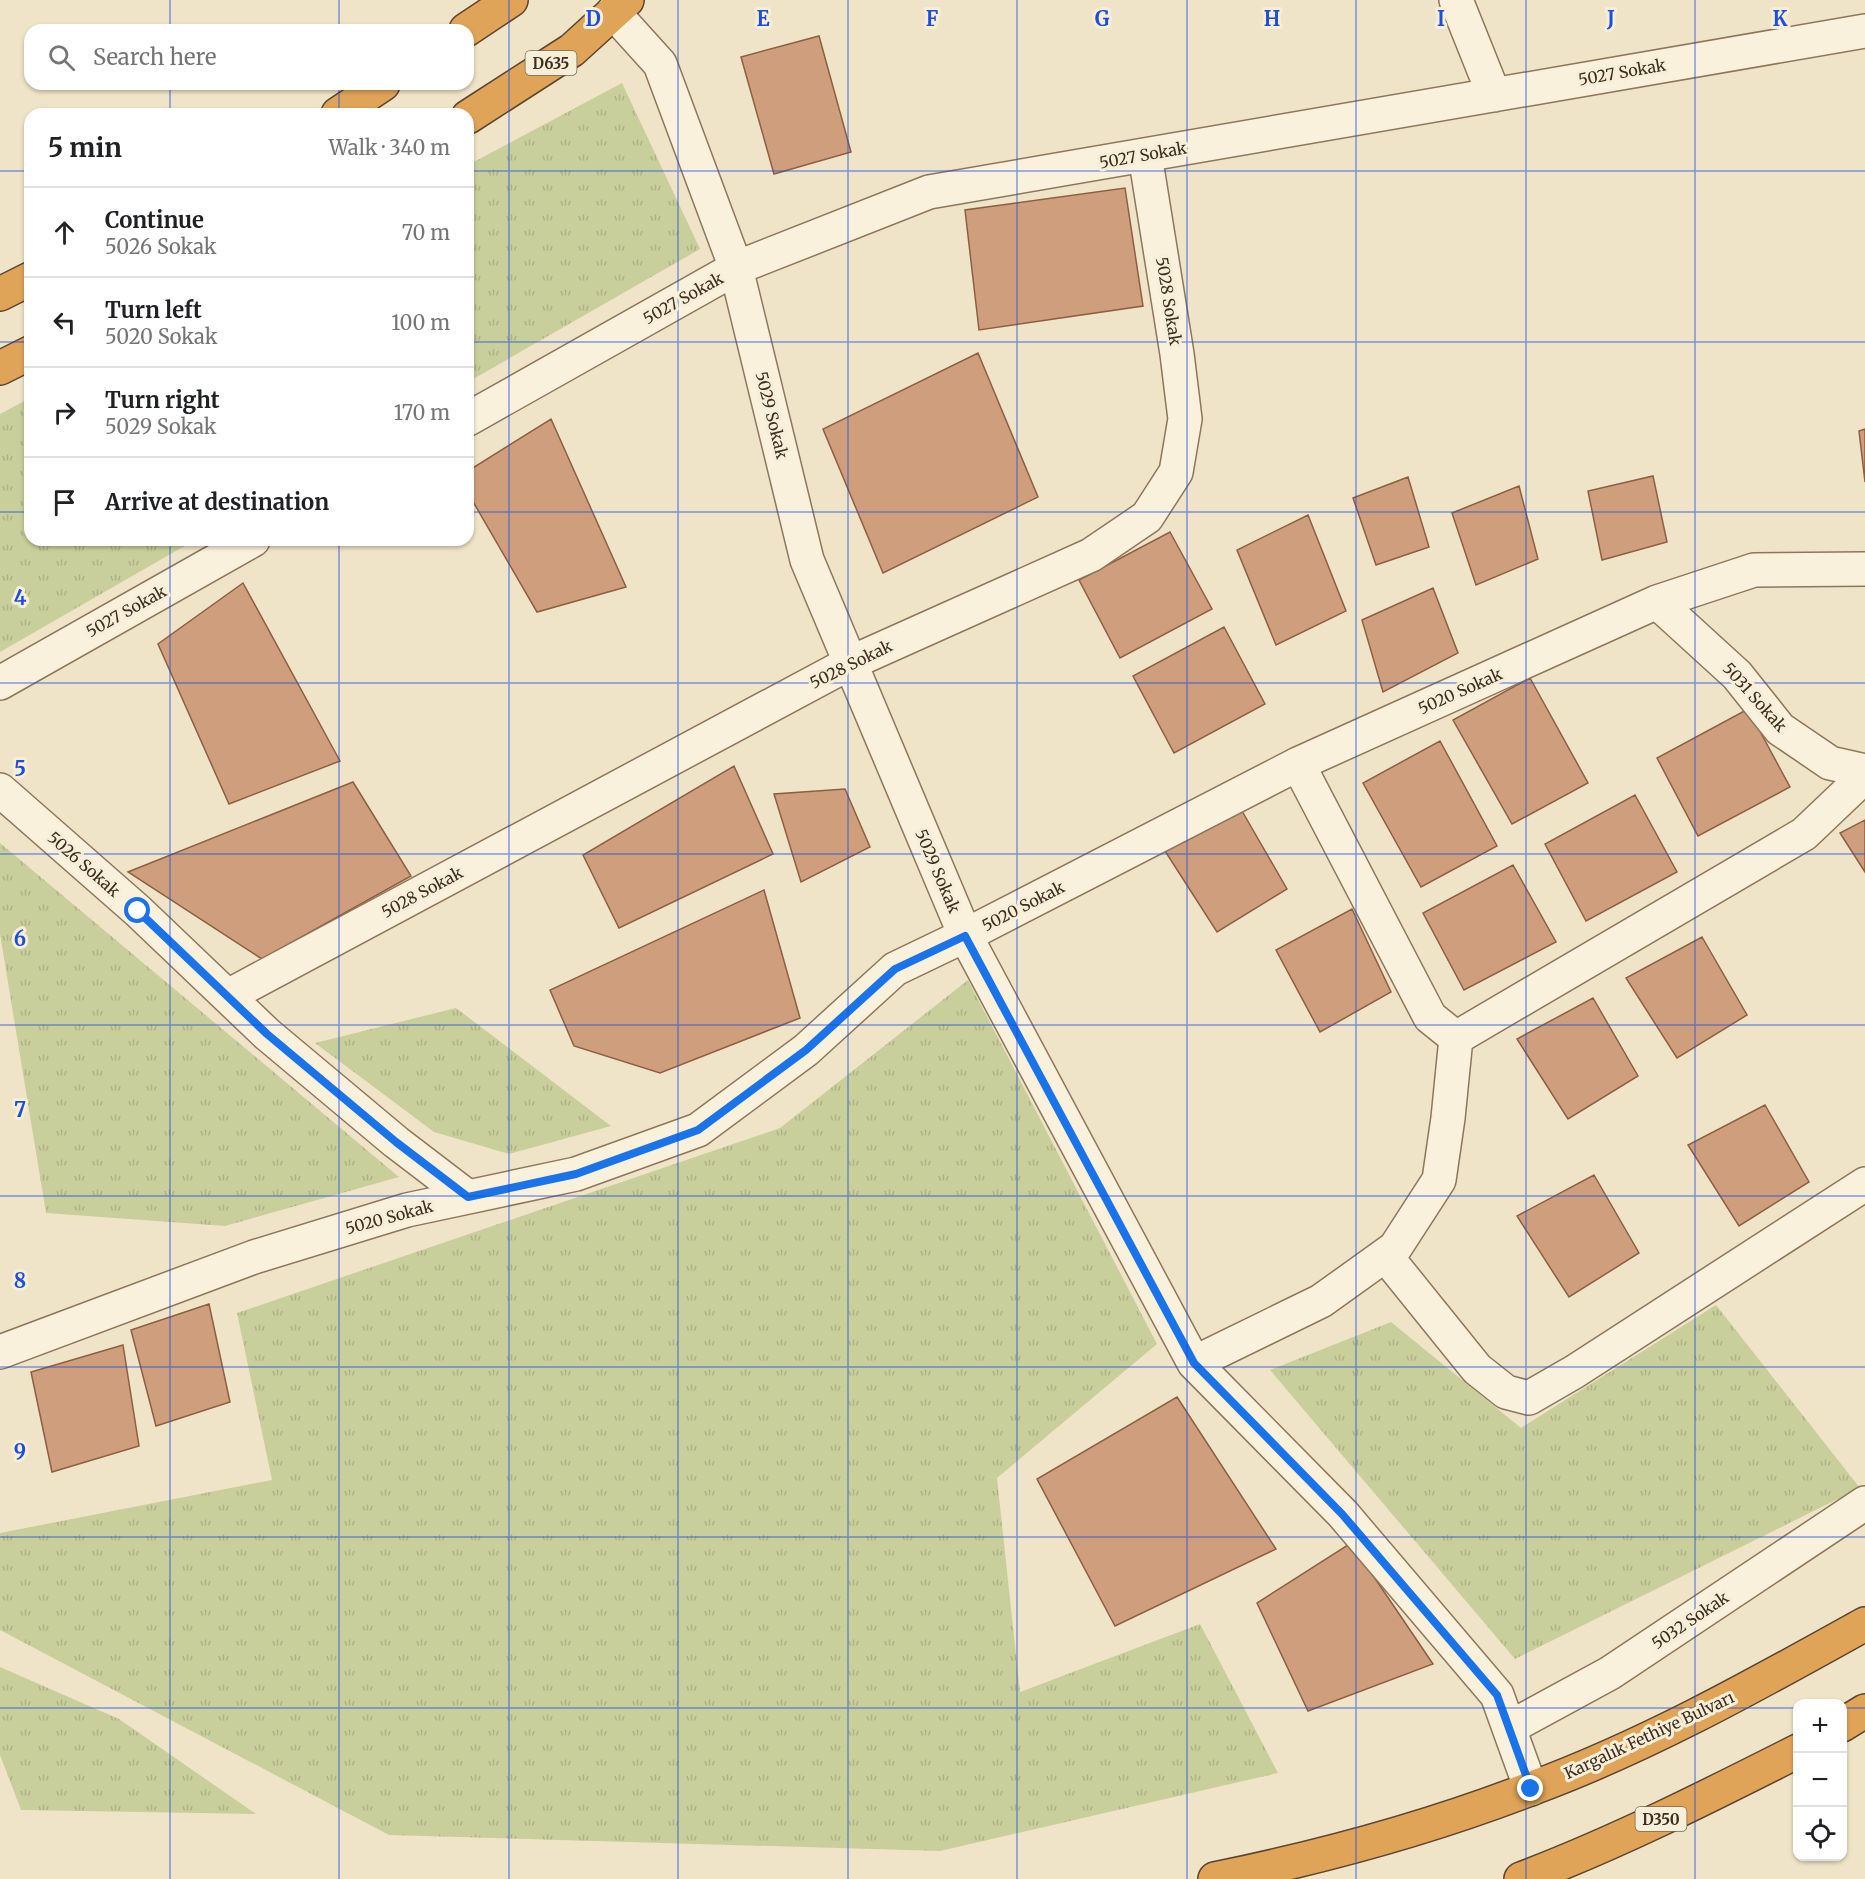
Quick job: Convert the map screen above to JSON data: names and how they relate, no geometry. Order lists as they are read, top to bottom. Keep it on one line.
{"streets":{"highway":["D635","Kargalık Fethiye Bulvarı","D350"],"street":["5027 Sokak","5028 Sokak","5029 Sokak","5020 Sokak","5031 Sokak","5026 Sokak","5032 Sokak"]},"crossings":[["D635","5029 Sokak"],["5027 Sokak","5028 Sokak"],["5027 Sokak","5029 Sokak"],["5028 Sokak","5029 Sokak"],["5028 Sokak","5026 Sokak"],["5029 Sokak","5020 Sokak"],["5029 Sokak","5032 Sokak"],["5029 Sokak","Kargalık Fethiye Bulvarı"],["5020 Sokak","5031 Sokak"],["5020 Sokak","5026 Sokak"]],"page":{"search":"Search here","heading":["5 min","Walk · 340 m"],"list":[["Continue","5026 Sokak","70 m"],["Turn left","5020 Sokak","100 m"],["Turn right","5029 Sokak","170 m"],"Arrive at destination"],"map_buttons":["+","−"]},"grid":{"columns":["D","E","F","G","H","I","J","K"],"rows":["4","5","6","7","8","9"]}}
